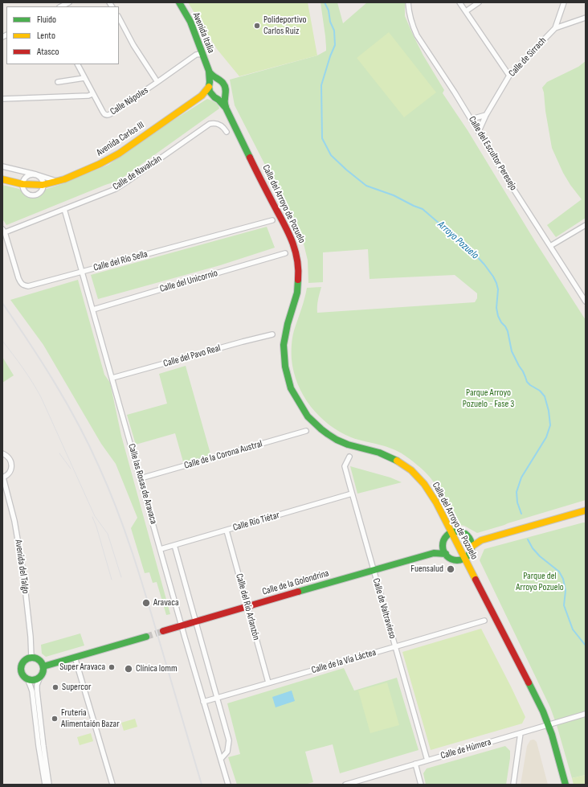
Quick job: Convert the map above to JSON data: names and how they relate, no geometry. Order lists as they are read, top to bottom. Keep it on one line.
{"streets":{"street":["Avenida Italia","Calle de Sirrach","Calle Nápoles","Avenida Carlos III","Calle del Escultor Peresejo","Calle de Navalcán","Calle del Arroyo de Pozuelo","Calle del Río Sella","Calle del Unicornio","Calle del Pavo Real","Calle de la Corona Austral","Calle las Rosas de Aravaca","Calle Río Tiétar","Avenida del Talgo","Calle de la Golondrina","Calle del Río Arlanzón","Calle de Valtravieso","Calle de la Vía Láctea","Calle de Húmera"]},"crossings":[["Avenida Italia","Calle Nápoles"],["Avenida Italia","Avenida Carlos III"],["Avenida Italia","Calle del Arroyo de Pozuelo"],["Calle de Sirrach","Calle del Escultor Peresejo"],["Avenida Carlos III","Calle del Arroyo de Pozuelo"],["Calle de Navalcán","Calle del Río Sella"],["Calle de Navalcán","Calle las Rosas de Aravaca"],["Calle del Arroyo de Pozuelo","Calle de Húmera"],["Calle del Río Sella","Calle las Rosas de Aravaca"],["Calle del Unicornio","Calle las Rosas de Aravaca"],["Calle del Pavo Real","Calle las Rosas de Aravaca"],["Calle de la Corona Austral","Calle las Rosas de Aravaca"],["Calle las Rosas de Aravaca","Calle Río Tiétar"],["Calle las Rosas de Aravaca","Calle de la Golondrina"],["Calle las Rosas de Aravaca","Calle de la Vía Láctea"],["Calle Río Tiétar","Calle del Río Arlanzón"],["Calle Río Tiétar","Calle de Valtravieso"],["Calle de la Golondrina","Calle del Río Arlanzón"],["Calle de la Golondrina","Calle de Valtravieso"],["Calle del Río Arlanzón","Calle de la Vía Láctea"],["Calle de Valtravieso","Calle de la Vía Láctea"],["Calle de Valtravieso","Calle de Húmera"]],"water":["Arroyo Pozuelo"],"parks":["Parque Arroyo Pozuelo - Fase 3","Parque del Arroyo Pozuelo"],"places":["Polideportivo Carlos Ruiz","Fuensalud","Aravaca","Super Aravaca","Clínica Iomm","Supercor","Fruteria Alimentaión Bazar"],"legend":["Fluido","Lento","Atasco"]}
